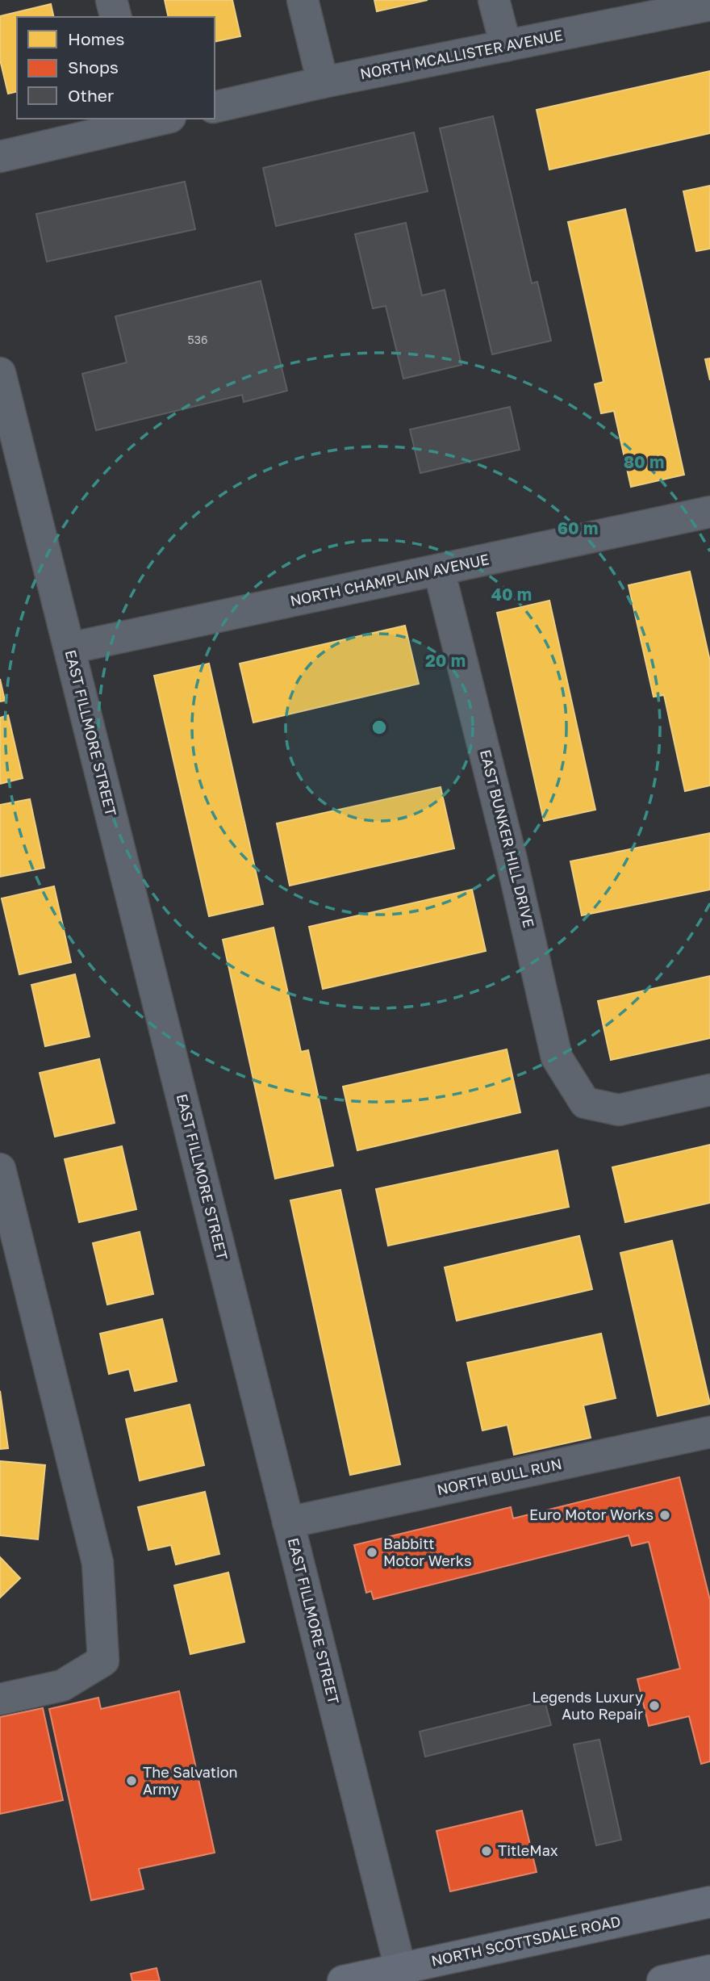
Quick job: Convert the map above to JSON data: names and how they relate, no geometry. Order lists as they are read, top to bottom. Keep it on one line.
{"streets":{"main road":["NORTH SCOTTSDALE ROAD"],"street":["NORTH MCALLISTER AVENUE","NORTH CHAMPLAIN AVENUE","EAST FILLMORE STREET","EAST BUNKER HILL DRIVE","NORTH BULL RUN"]},"crossings":[["NORTH CHAMPLAIN AVENUE","EAST FILLMORE STREET"],["NORTH CHAMPLAIN AVENUE","EAST BUNKER HILL DRIVE"],["EAST FILLMORE STREET","NORTH BULL RUN"],["EAST FILLMORE STREET","NORTH SCOTTSDALE ROAD"]],"places":["Euro Motor Works","Babbitt Motor Werks","Legends Luxury Auto Repair","The Salvation Army","TitleMax"],"house_numbers":["536"],"legend":["Homes","Shops","Other"],"rings":["80 m","60 m","40 m","20 m"]}
